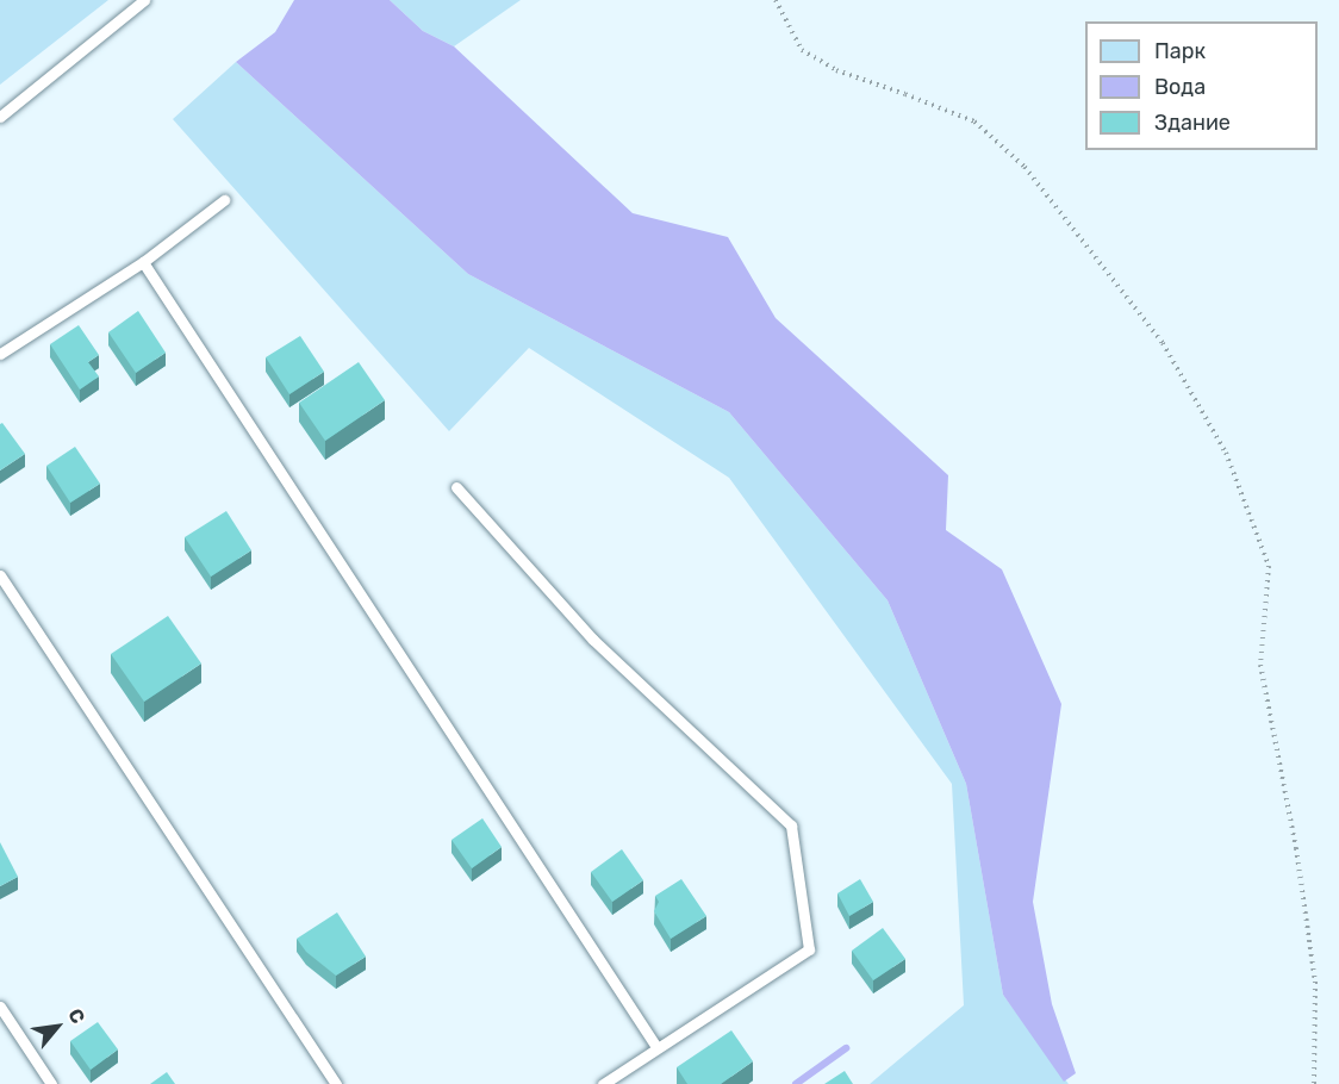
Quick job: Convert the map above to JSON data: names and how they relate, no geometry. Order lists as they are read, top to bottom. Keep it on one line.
{"legend":["Парк","Вода","Здание"],"north":"top right"}
